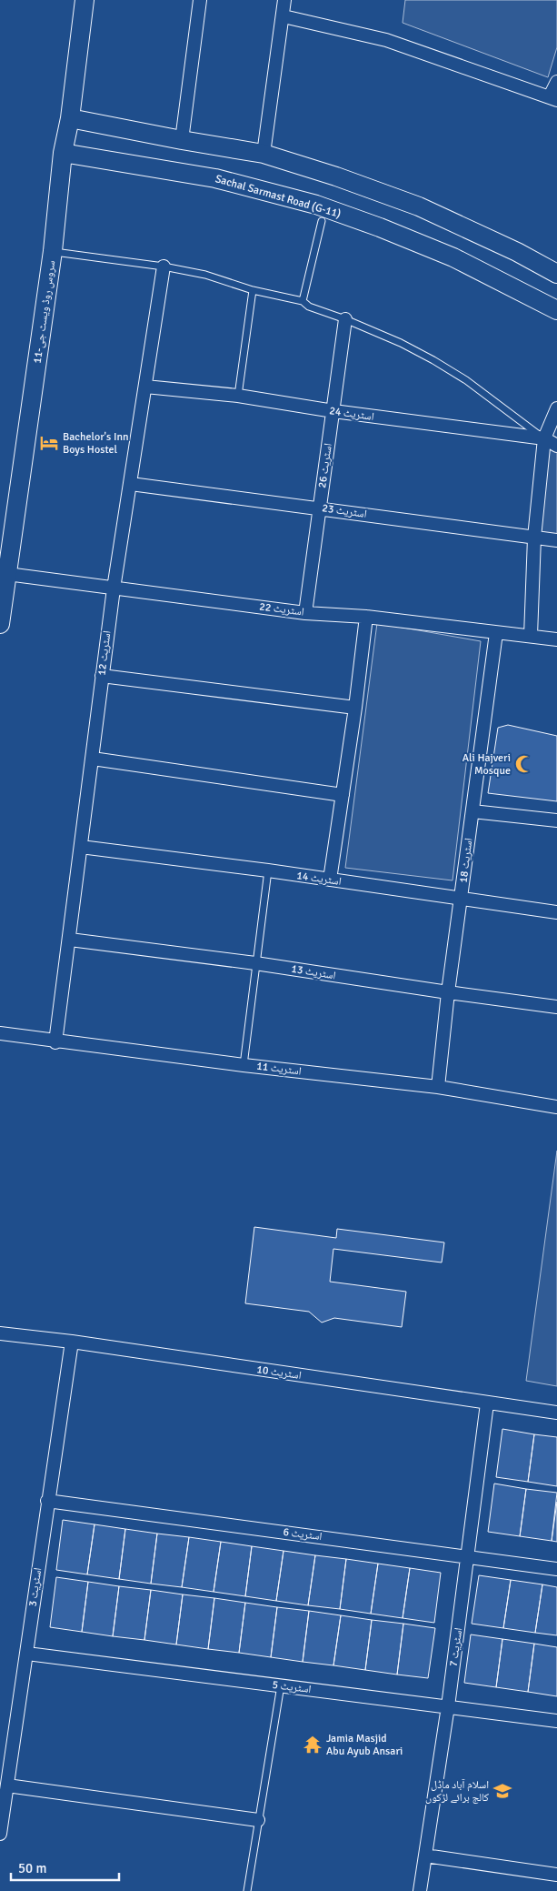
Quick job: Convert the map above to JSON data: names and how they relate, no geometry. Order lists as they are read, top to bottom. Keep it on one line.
{"streets":{"main road":["Sachal Sarmast Road (G-11)","سروس روڈ ویسٹ جی-11"],"street":["اسٹریٹ 24","اسٹریٹ 26","اسٹریٹ 23","اسٹریٹ 22","اسٹریٹ 12","اسٹریٹ 18","اسٹریٹ 14","اسٹریٹ 13","اسٹریٹ 11","اسٹریٹ 10","اسٹریٹ 6","اسٹریٹ 3","اسٹریٹ 7","اسٹریٹ 5"]},"crossings":[["Sachal Sarmast Road (G-11)","سروس روڈ ویسٹ جی-11"],["سروس روڈ ویسٹ جی-11","اسٹریٹ 22"],["اسٹریٹ 24","اسٹریٹ 26"],["اسٹریٹ 24","اسٹریٹ 12"],["اسٹریٹ 26","اسٹریٹ 23"],["اسٹریٹ 26","اسٹریٹ 22"],["اسٹریٹ 23","اسٹریٹ 12"],["اسٹریٹ 22","اسٹریٹ 12"],["اسٹریٹ 22","اسٹریٹ 18"],["اسٹریٹ 12","اسٹریٹ 14"],["اسٹریٹ 12","اسٹریٹ 13"],["اسٹریٹ 12","اسٹریٹ 11"],["اسٹریٹ 18","اسٹریٹ 14"],["اسٹریٹ 18","اسٹریٹ 13"],["اسٹریٹ 18","اسٹریٹ 11"],["اسٹریٹ 10","اسٹریٹ 3"],["اسٹریٹ 10","اسٹریٹ 7"],["اسٹریٹ 6","اسٹریٹ 3"],["اسٹریٹ 6","اسٹریٹ 7"],["اسٹریٹ 3","اسٹریٹ 5"],["اسٹریٹ 7","اسٹریٹ 5"]],"places":{"hotel":["Bachelor's Inn Boys Hostel"],"mosque":["Ali Hajveri Mosque"],"temple":["Jamia Masjid Abu Ayub Ansari"],"school or university":["اسلام آباد ماڈل کالج برائے لڑکوں"]},"scale_bar":"50 m"}
